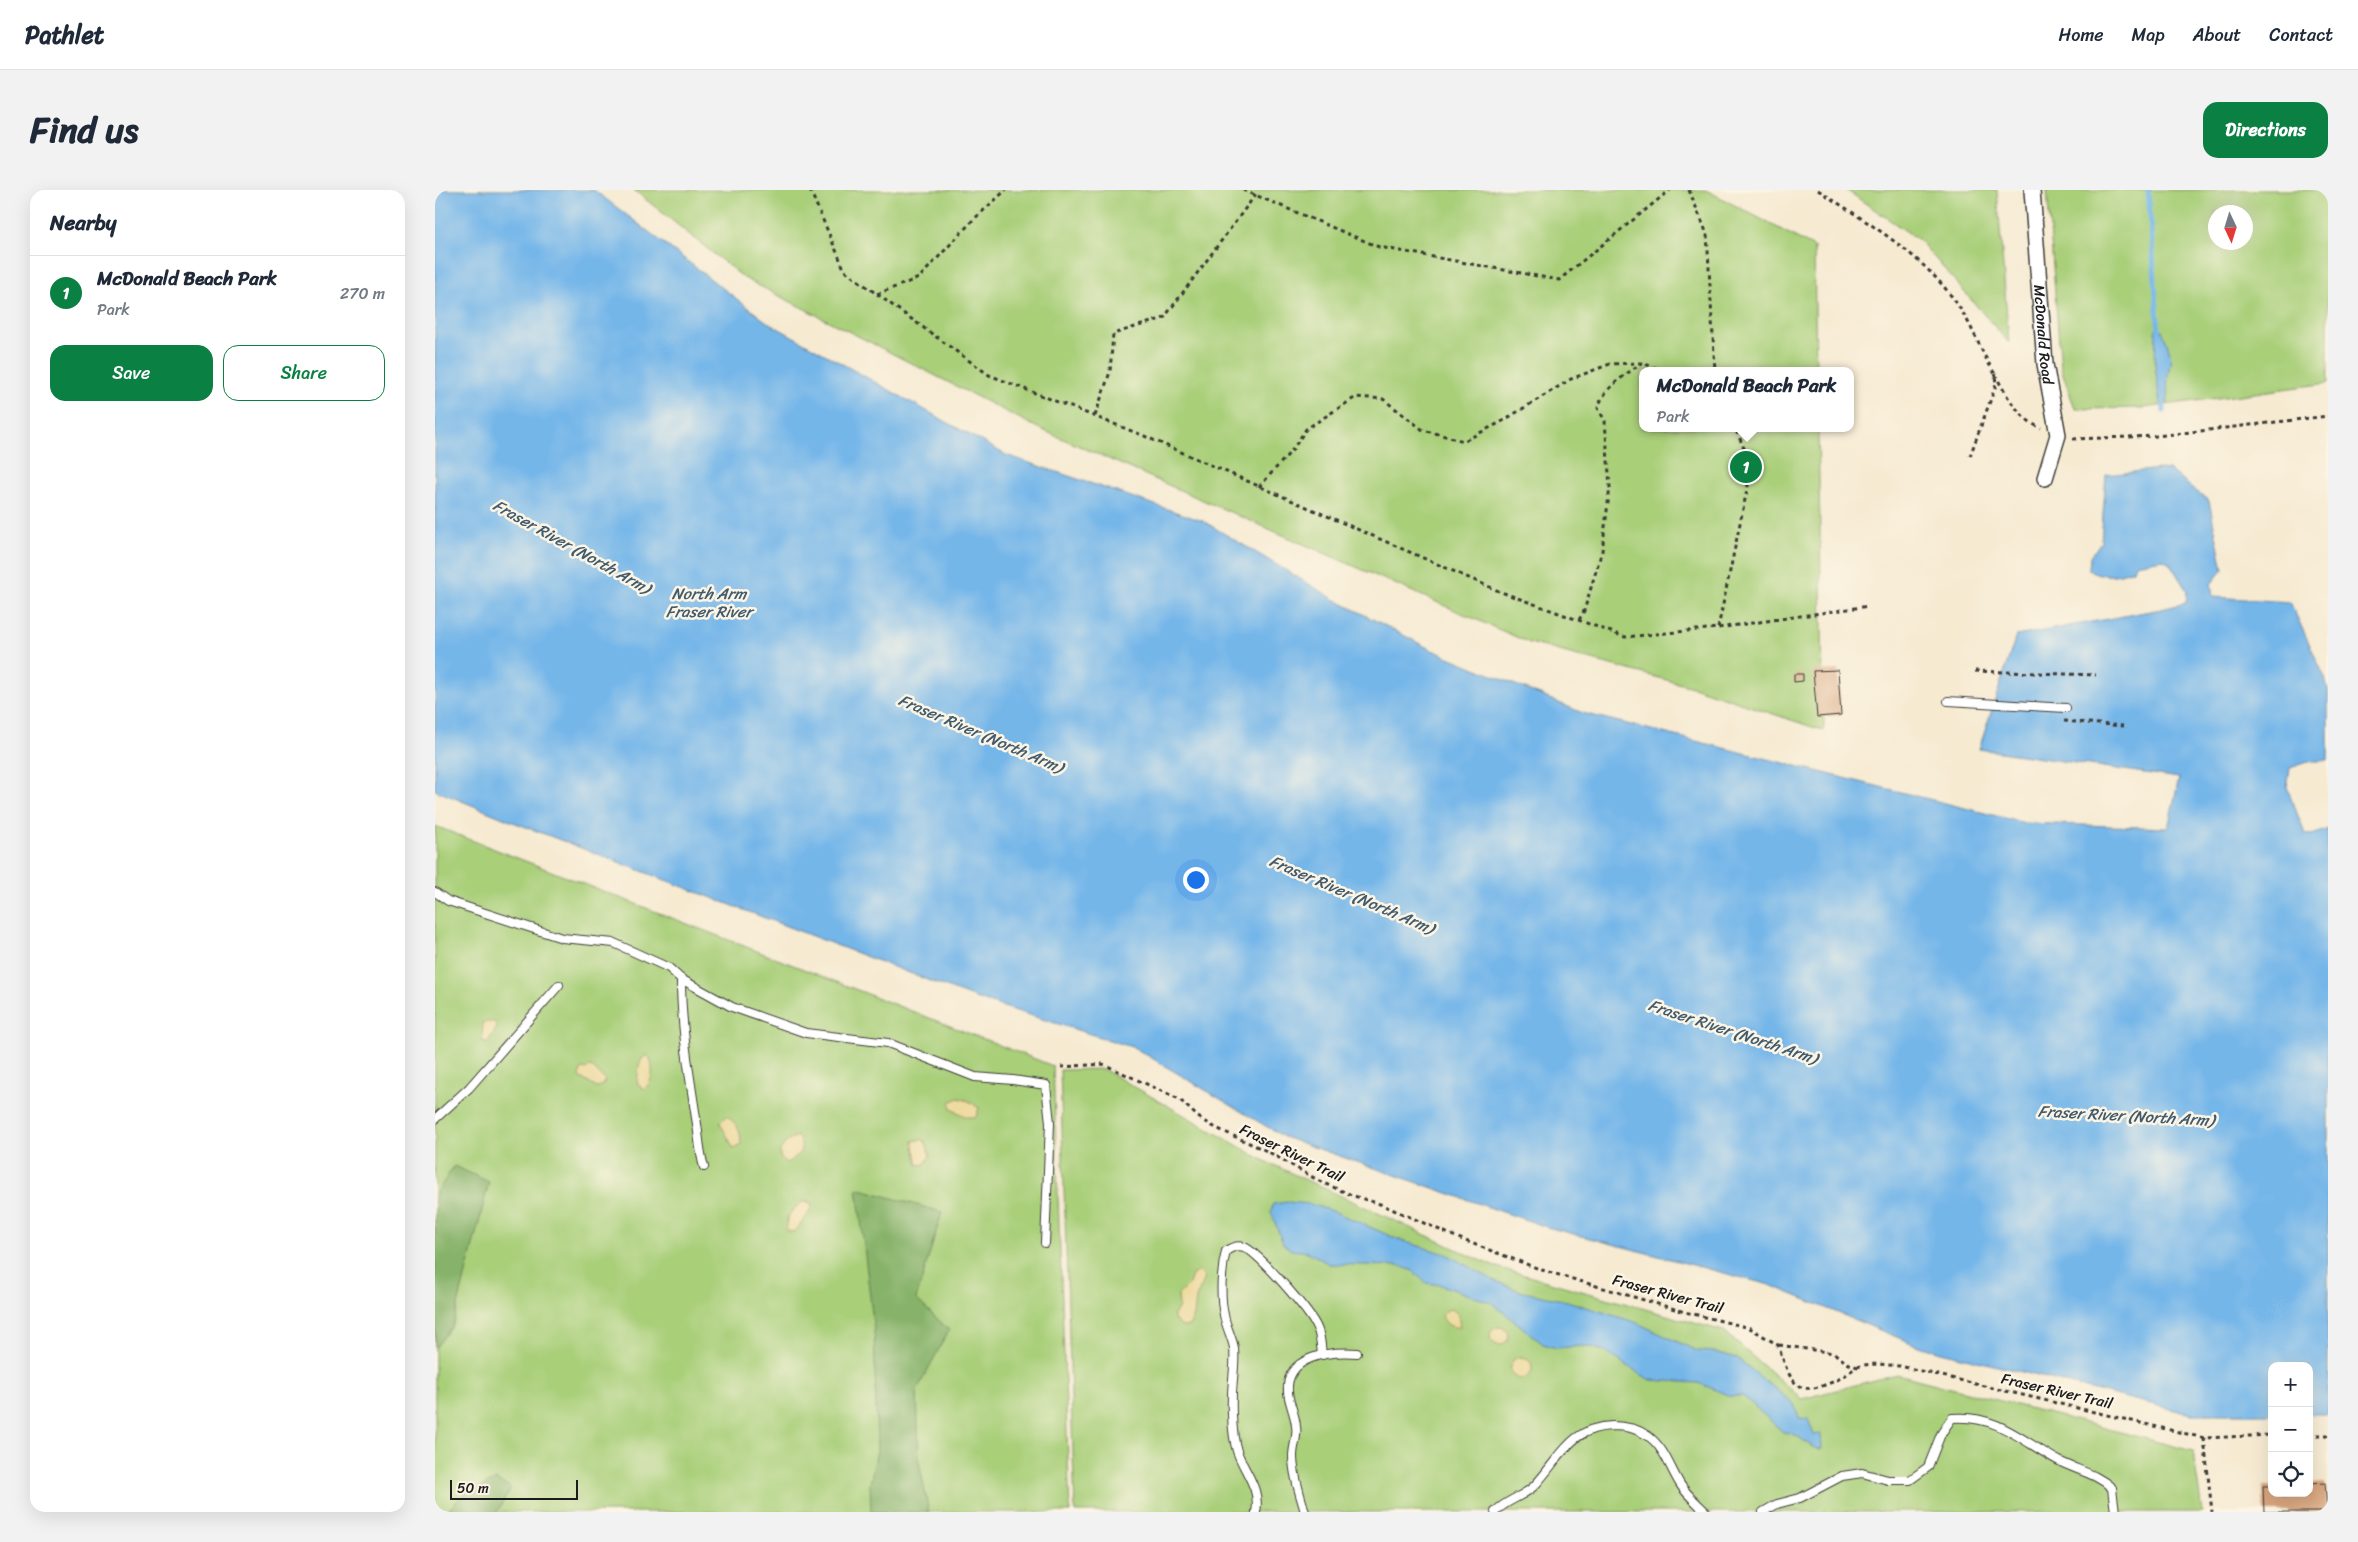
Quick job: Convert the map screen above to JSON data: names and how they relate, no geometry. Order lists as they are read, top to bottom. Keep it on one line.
{"streets":{"street":["McDonald Road"],"path":["Fraser River Trail"]},"water":["Fraser River (North Arm)","North Arm Fraser River"],"scale_bar":"50 m","north":"bottom","page":{"header":"Pathlet","nav":["Home","Map","About","Contact"],"title":"Find us","buttons":["Directions",["Save","Share"]],"heading":"Nearby","list":[{"mark":"1","name":"McDonald Beach Park","note":"Park","value":"270 m"}],"popup":["McDonald Beach Park","Park"],"pins":"1","map_buttons":["+","−"],"scale":"50 m"}}
